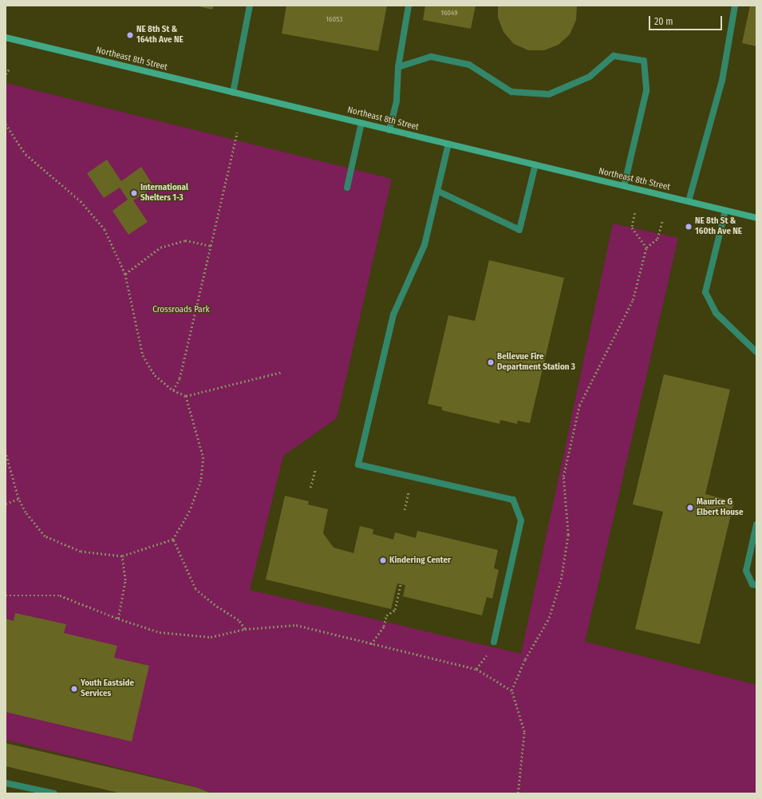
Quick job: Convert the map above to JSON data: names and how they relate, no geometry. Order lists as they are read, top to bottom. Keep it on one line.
{"streets":{"main road":["Northeast 8th Street"]},"parks":["Crossroads Park"],"places":["NE 8th St & 164th Ave NE","International Shelters 1-3","NE 8th St & 160th Ave NE","Bellevue Fire Department Station 3","Maurice G Elbert House","Kindering Center","Youth Eastside Services"],"house_numbers":["16049","16053"],"scale_bar":"20 m"}
